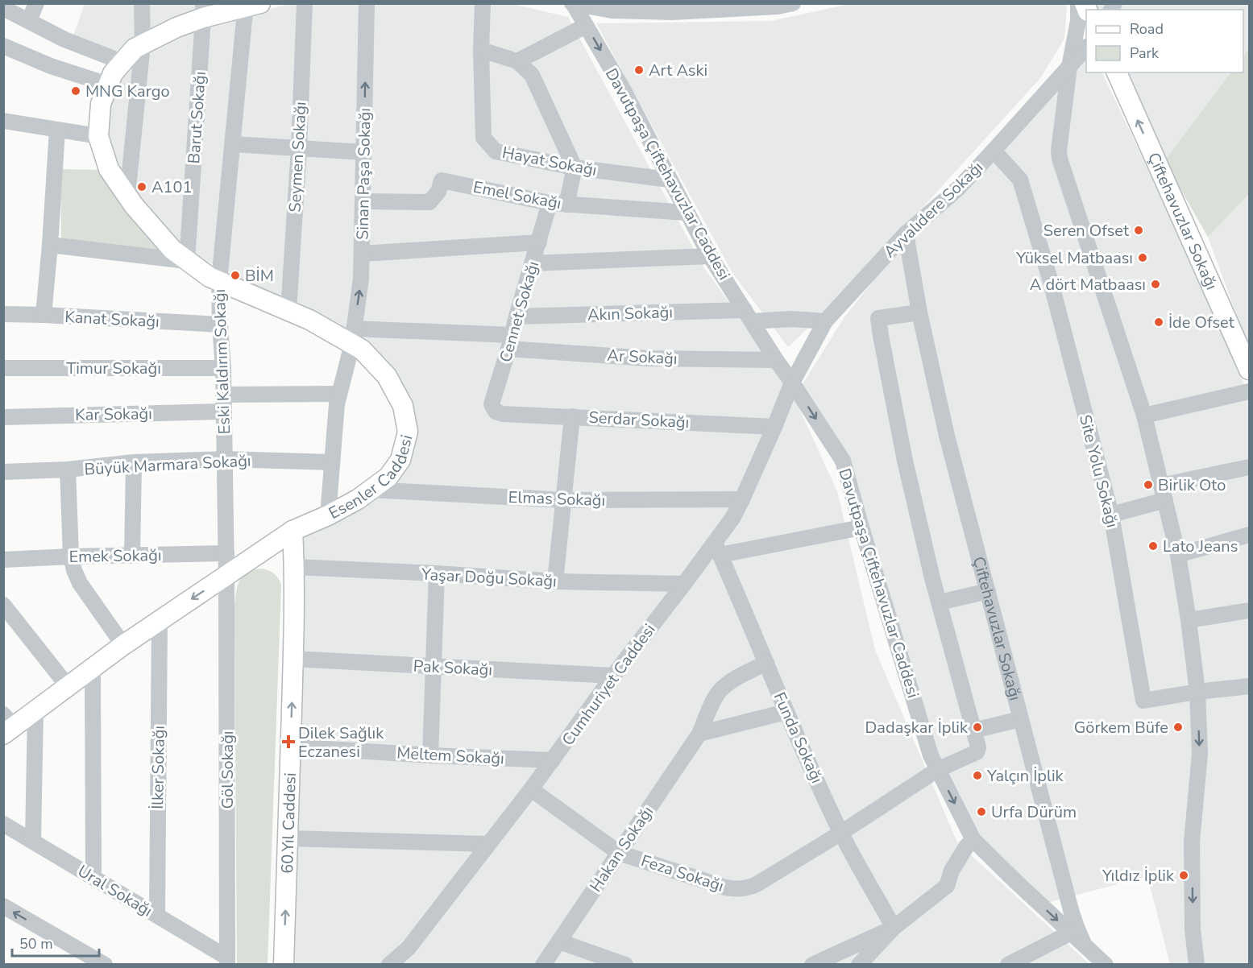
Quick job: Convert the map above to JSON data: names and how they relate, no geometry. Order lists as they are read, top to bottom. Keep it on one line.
{"streets":{"main road":["Çiftehavuzlar Sokağı","Esenler Caddesi","60.Yıl Caddesi"],"street":["Barut Sokağı","Seymen Sokağı","Hayat Sokağı","Sinan Paşa Sokağı","Davutpaşa Çiftehavuzlar Caddesi","Emel Sokağı","Ayvalıdere Sokağı","Cennet Sokağı","Akın Sokağı","Kanat Sokağı","Ar Sokağı","Eski Kaldırım Sokağı","Timur Sokağı","Kar Sokağı","Serdar Sokağı","Büyük Marmara Sokağı","Site Yolu Sokağı","Elmas Sokağı","Emek Sokağı","Yaşar Doğu Sokağı","Pak Sokağı","Cumhuriyet Caddesi","Funda Sokağı","Meltem Sokağı","İlker Sokağı","Göl Sokağı","Hakan Sokağı","Feza Sokağı","Ural Sokağı"]},"crossings":[["Barut Sokağı","Esenler Caddesi"],["Seymen Sokağı","Esenler Caddesi"],["Hayat Sokağı","Davutpaşa Çiftehavuzlar Caddesi"],["Sinan Paşa Sokağı","Emel Sokağı"],["Sinan Paşa Sokağı","Ar Sokağı"],["Sinan Paşa Sokağı","Büyük Marmara Sokağı"],["Sinan Paşa Sokağı","Esenler Caddesi"],["Davutpaşa Çiftehavuzlar Caddesi","Emel Sokağı"],["Davutpaşa Çiftehavuzlar Caddesi","Ayvalıdere Sokağı"],["Davutpaşa Çiftehavuzlar Caddesi","Çiftehavuzlar Sokağı"],["Davutpaşa Çiftehavuzlar Caddesi","Akın Sokağı"],["Davutpaşa Çiftehavuzlar Caddesi","Ar Sokağı"],["Davutpaşa Çiftehavuzlar Caddesi","Cumhuriyet Caddesi"],["Davutpaşa Çiftehavuzlar Caddesi","Feza Sokağı"],["Emel Sokağı","Cennet Sokağı"],["Ayvalıdere Sokağı","Çiftehavuzlar Sokağı"],["Ayvalıdere Sokağı","Akın Sokağı"],["Ayvalıdere Sokağı","Site Yolu Sokağı"],["Ayvalıdere Sokağı","Cumhuriyet Caddesi"],["Cennet Sokağı","Akın Sokağı"],["Cennet Sokağı","Ar Sokağı"],["Cennet Sokağı","Serdar Sokağı"],["Kanat Sokağı","Eski Kaldırım Sokağı"],["Ar Sokağı","Esenler Caddesi"],["Eski Kaldırım Sokağı","Timur Sokağı"],["Eski Kaldırım Sokağı","Kar Sokağı"],["Eski Kaldırım Sokağı","Büyük Marmara Sokağı"],["Eski Kaldırım Sokağı","Esenler Caddesi"],["Eski Kaldırım Sokağı","Emek Sokağı"],["Eski Kaldırım Sokağı","Göl Sokağı"],["Serdar Sokağı","Cumhuriyet Caddesi"],["Esenler Caddesi","Elmas Sokağı"],["Esenler Caddesi","İlker Sokağı"],["Esenler Caddesi","Göl Sokağı"],["Esenler Caddesi","60.Yıl Caddesi"],["Elmas Sokağı","Cumhuriyet Caddesi"],["Yaşar Doğu Sokağı","Cumhuriyet Caddesi"],["Yaşar Doğu Sokağı","60.Yıl Caddesi"],["Pak Sokağı","Cumhuriyet Caddesi"],["Pak Sokağı","60.Yıl Caddesi"],["Cumhuriyet Caddesi","Funda Sokağı"],["Cumhuriyet Caddesi","Meltem Sokağı"],["Cumhuriyet Caddesi","Feza Sokağı"],["Funda Sokağı","Hakan Sokağı"],["Funda Sokağı","Feza Sokağı"],["Meltem Sokağı","60.Yıl Caddesi"],["İlker Sokağı","Ural Sokağı"],["Göl Sokağı","Ural Sokağı"],["Hakan Sokağı","Feza Sokağı"]],"one_way":["Sinan Paşa Sokağı","Davutpaşa Çiftehavuzlar Caddesi","60.Yıl Caddesi"],"places":{"other":["Art Aski","MNG Kargo","A101","Seren Ofset","Yüksel Matbaası","BİM","A dört Matbaası","İde Ofset","Birlik Oto","Lato Jeans","Dadaşkar İplik","Görkem Büfe","Yalçın İplik","Urfa Dürüm","Yıldız İplik"],"health":["Dilek Sağlık Eczanesi"]},"legend":["Road","Park"],"scale_bar":"50 m"}
